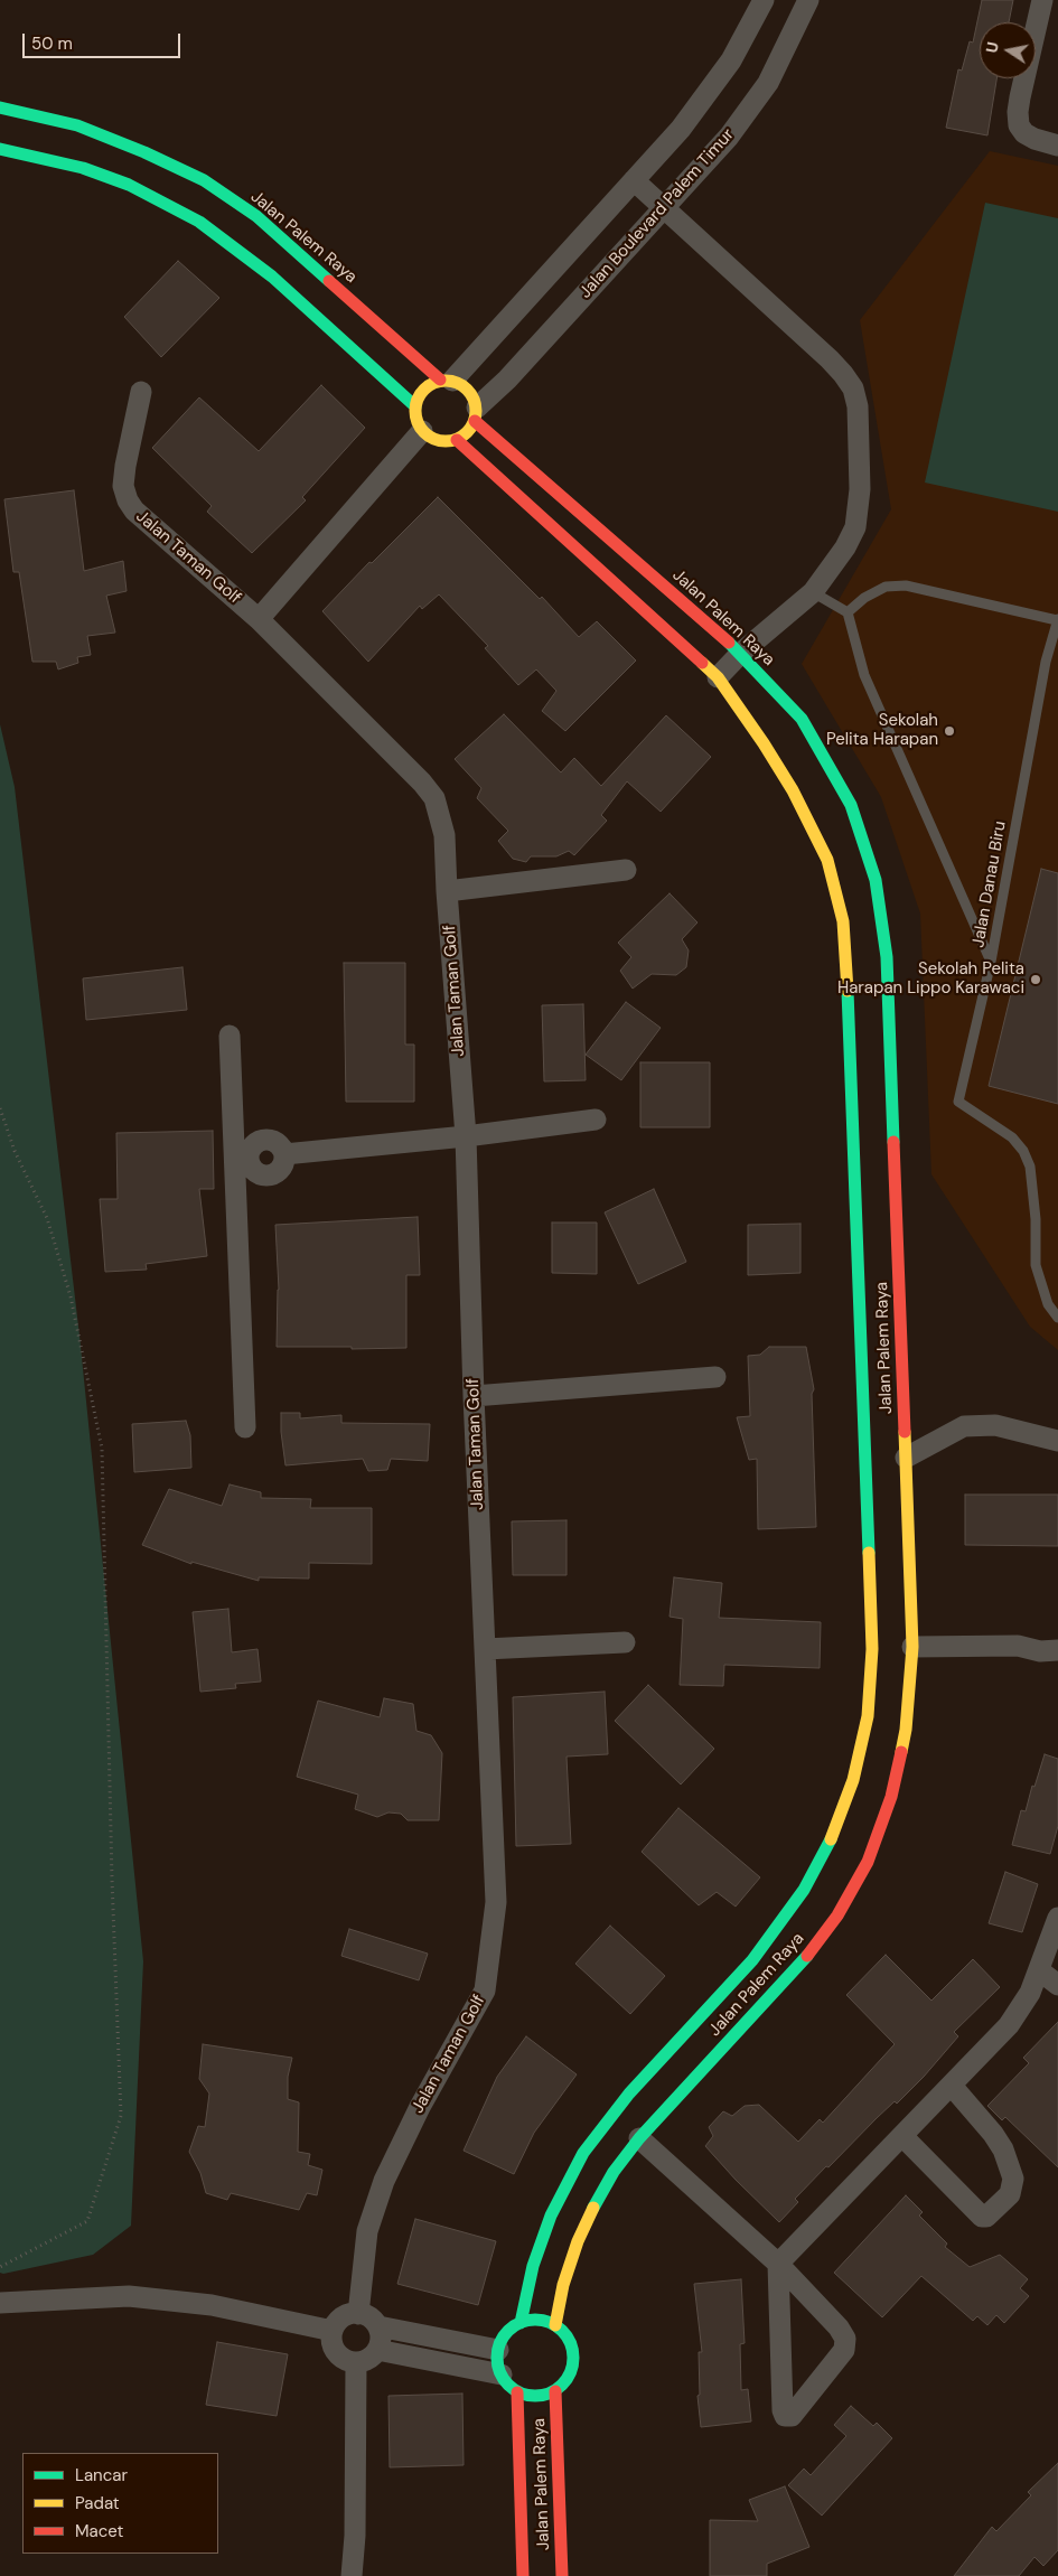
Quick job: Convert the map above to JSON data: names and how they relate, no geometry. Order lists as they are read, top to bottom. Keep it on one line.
{"streets":{"street":["Jalan Boulevard Palem Timur","Jalan Palem Raya","Jalan Taman Golf"],"lane":["Jalan Danau Biru"]},"crossings":[["Jalan Boulevard Palem Timur","Jalan Palem Raya"]],"places":["Sekolah Pelita Harapan","Sekolah Pelita Harapan Lippo Karawaci"],"legend":["Lancar","Padat","Macet"],"scale_bar":"50 m","north":"left"}
